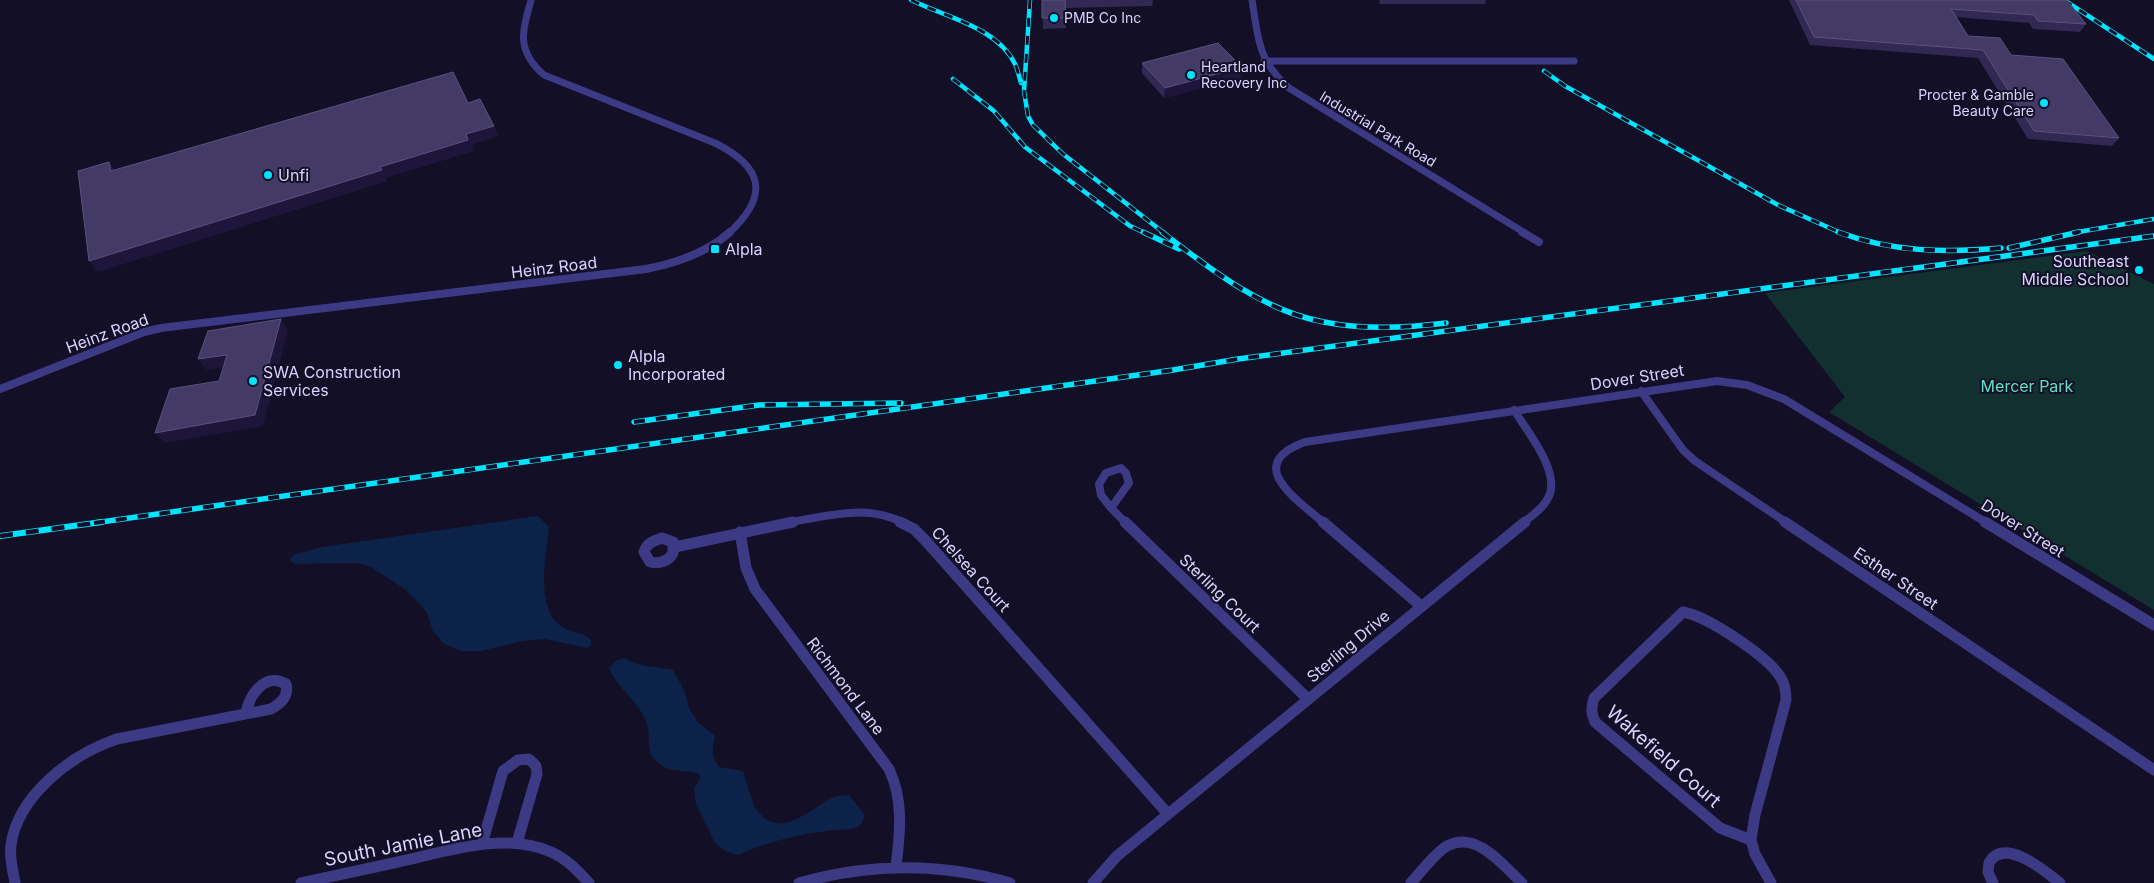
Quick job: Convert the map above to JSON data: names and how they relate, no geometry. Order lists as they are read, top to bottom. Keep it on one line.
{"streets":{"street":["Industrial Park Road","Heinz Road","Dover Street","Chelsea Court","Esther Street","Sterling Court","Sterling Drive","Richmond Lane","Wakefield Court","South Jamie Lane"]},"crossings":[["Dover Street","Esther Street"],["Dover Street","Sterling Drive"],["Chelsea Court","Sterling Drive"],["Chelsea Court","Richmond Lane"],["Sterling Court","Sterling Drive"]],"parks":["Mercer Park"],"places":{"other":["PMB Co Inc","Heartland Recovery Inc","Procter & Gamble Beauty Care","Unfi","Southeast Middle School","Alpla Incorporated","SWA Construction Services"],"transit":["Alpla"]}}
